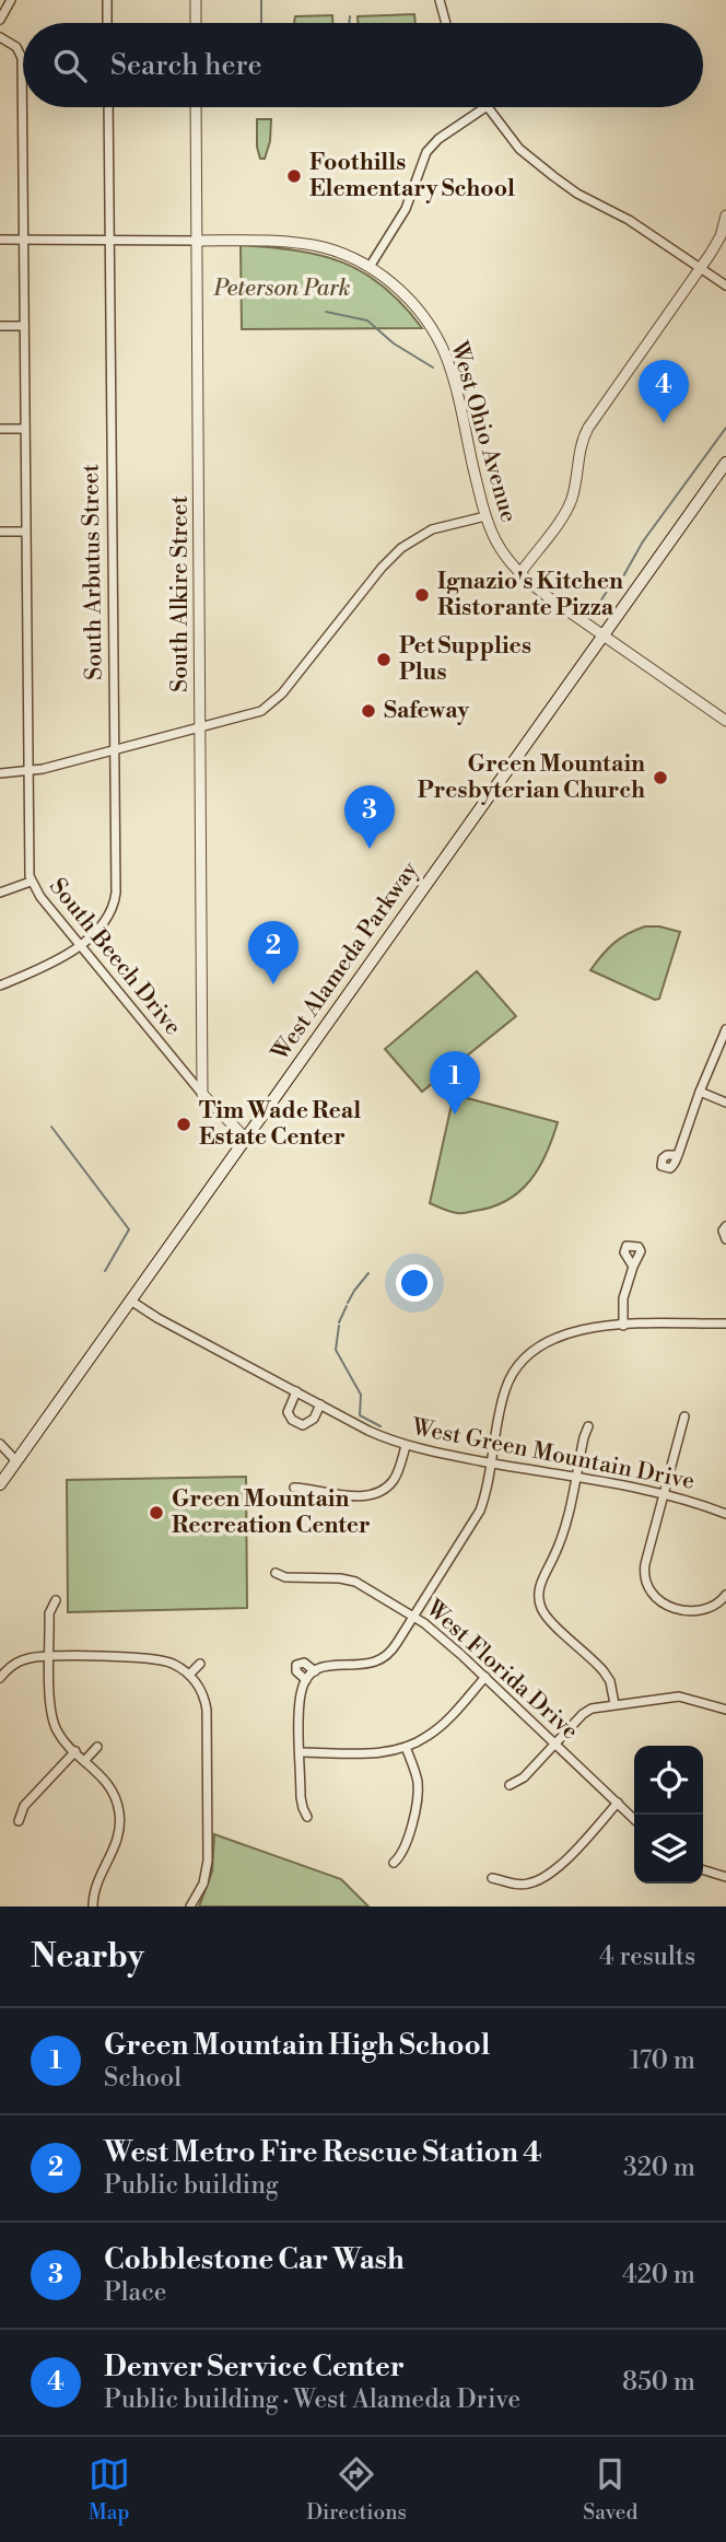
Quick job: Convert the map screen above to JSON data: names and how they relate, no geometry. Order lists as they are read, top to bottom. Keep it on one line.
{"streets":{"main road":["West Alameda Parkway"],"street":["West Ohio Avenue","South Arbutus Street","South Alkire Street","South Beech Drive","West Green Mountain Drive","West Florida Drive"]},"crossings":[["West Ohio Avenue","South Arbutus Street"],["West Ohio Avenue","South Alkire Street"],["West Ohio Avenue","South Beech Drive"],["West Ohio Avenue","West Alameda Parkway"],["South Arbutus Street","South Beech Drive"],["South Alkire Street","South Beech Drive"],["South Beech Drive","West Alameda Parkway"],["West Alameda Parkway","West Green Mountain Drive"]],"parks":["Peterson Park"],"places":["Foothills Elementary School","Ignazio's Kitchen Ristorante Pizza","Pet Supplies Plus","Safeway","Green Mountain Presbyterian Church","Tim Wade Real Estate Center","Green Mountain Recreation Center"],"page":{"search":"Search here","pins":["4","3","2","1"],"heading":["Nearby","4 results"],"list":[{"mark":"1","name":"Green Mountain High School","note":"School","value":"170 m"},{"mark":"2","name":"West Metro Fire Rescue Station 4","note":"Public building","value":"320 m"},{"mark":"3","name":"Cobblestone Car Wash","note":"Place","value":"420 m"},{"mark":"4","name":"Denver Service Center","note":"Public building · West Alameda Drive","value":"850 m"}],"nav":["Map","Directions","Saved"]}}
